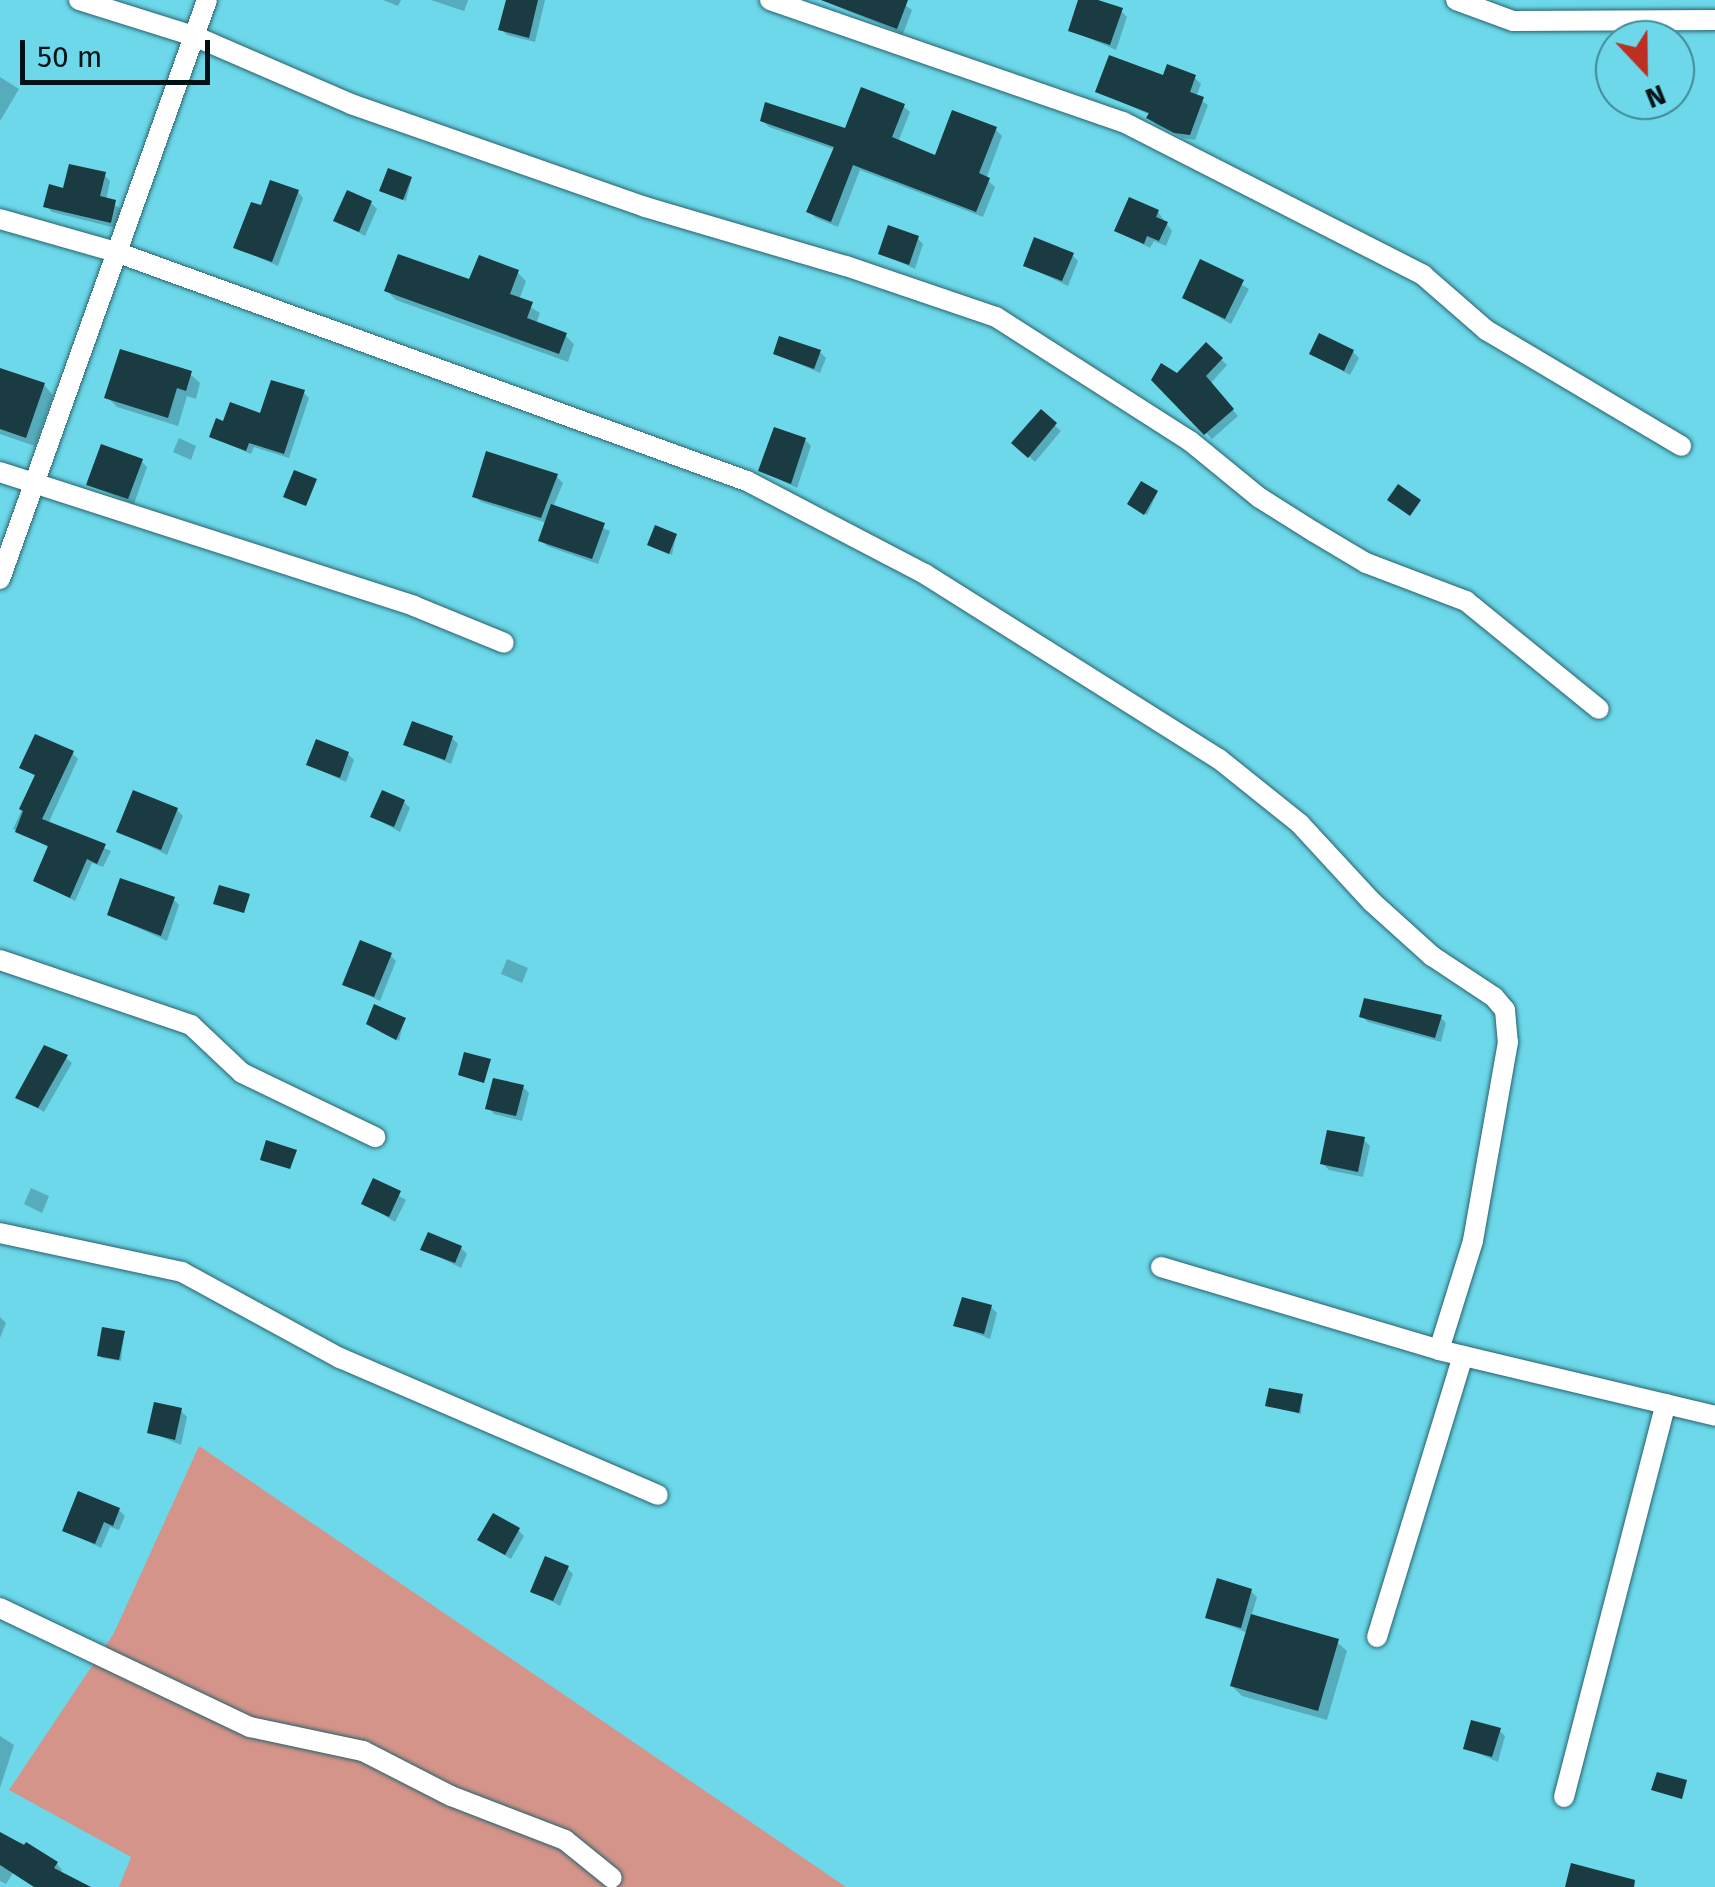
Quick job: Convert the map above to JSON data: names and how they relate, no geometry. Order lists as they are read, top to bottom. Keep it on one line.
{"scale_bar":"50 m","north":"bottom"}
